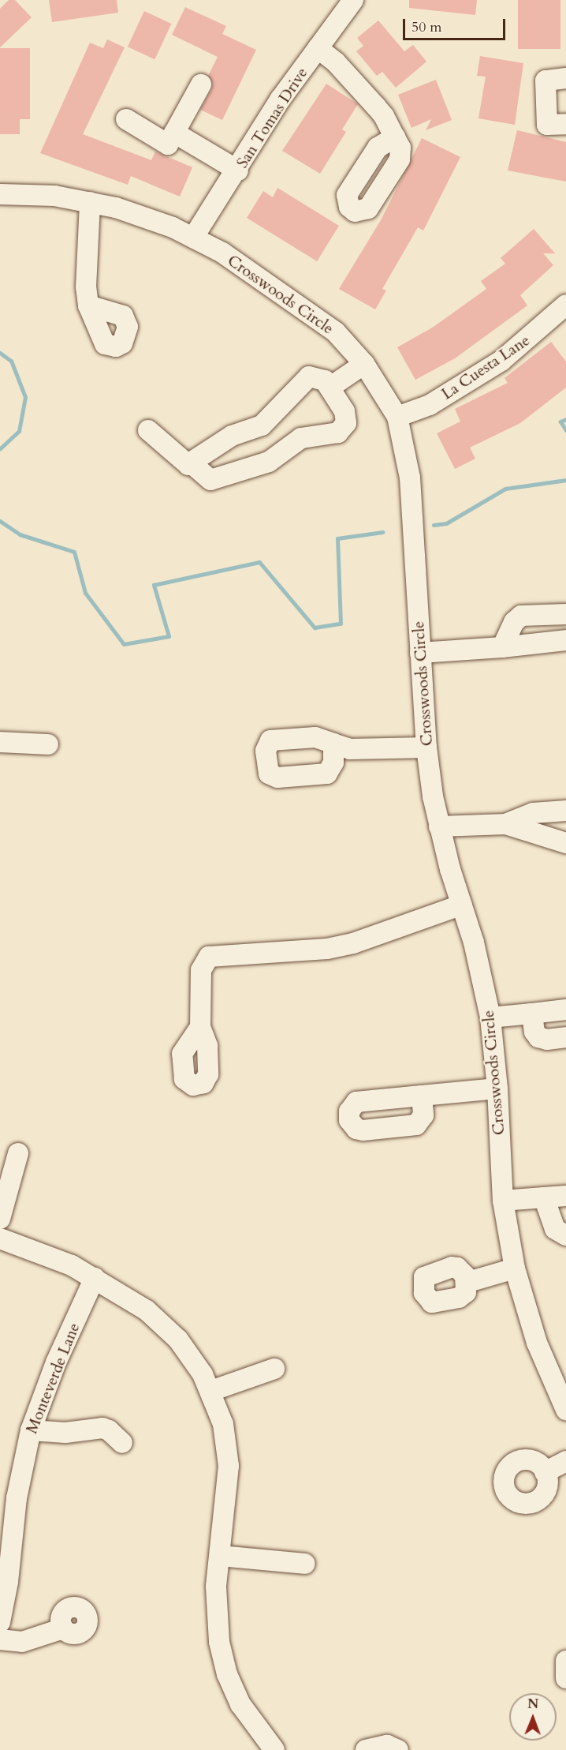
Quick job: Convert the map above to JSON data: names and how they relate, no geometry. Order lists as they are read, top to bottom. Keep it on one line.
{"streets":{"street":["San Tomas Drive","Crosswoods Circle","La Cuesta Lane","Monteverde Lane"]},"crossings":[["San Tomas Drive","Crosswoods Circle"],["Crosswoods Circle","La Cuesta Lane"]],"scale_bar":"50 m","north":"top"}
